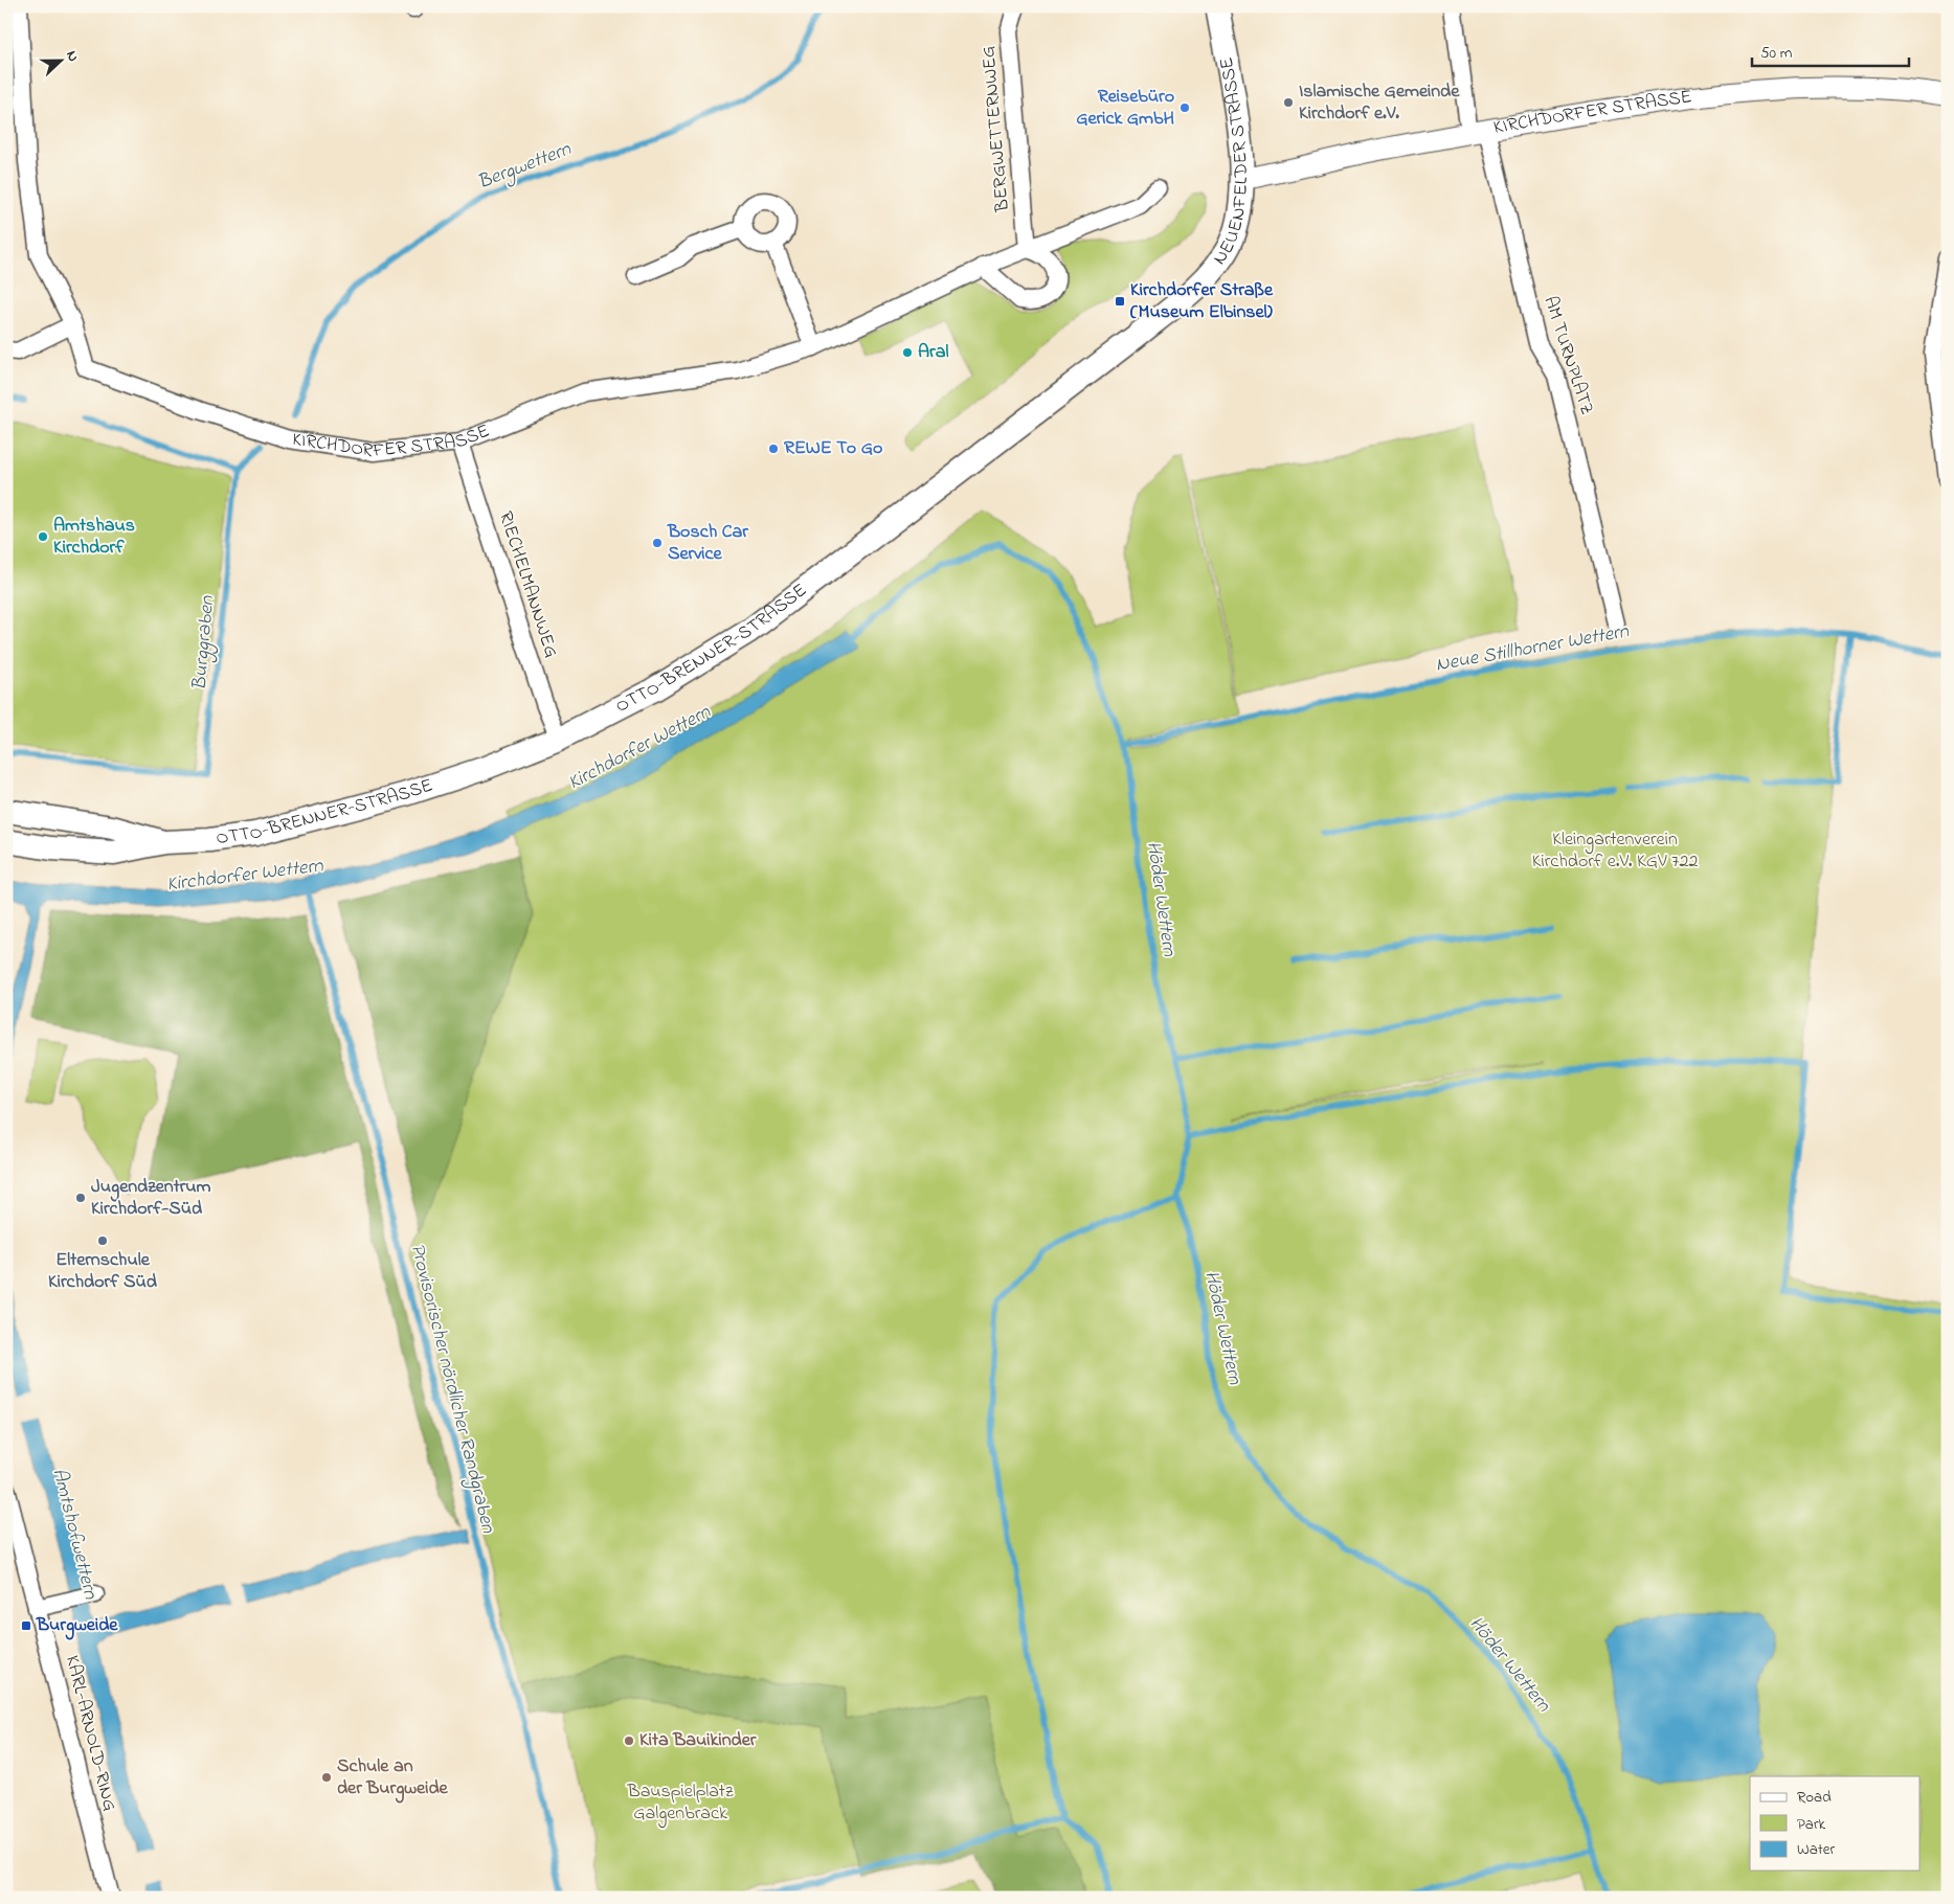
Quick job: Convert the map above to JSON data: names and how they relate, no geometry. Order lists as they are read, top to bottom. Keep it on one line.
{"streets":{"main road":["NEUENFELDER STRASSE","OTTO-BRENNER-STRASSE"],"street":["KIRCHDORFER STRASSE","BERGWETTERNWEG","AM TURNPLATZ","RIECHELMANNWEG","KARL-ARNOLD-RING"]},"crossings":[["KIRCHDORFER STRASSE","BERGWETTERNWEG"],["KIRCHDORFER STRASSE","NEUENFELDER STRASSE"],["KIRCHDORFER STRASSE","AM TURNPLATZ"],["KIRCHDORFER STRASSE","RIECHELMANNWEG"],["NEUENFELDER STRASSE","OTTO-BRENNER-STRASSE"],["RIECHELMANNWEG","OTTO-BRENNER-STRASSE"]],"water":["Bergwettern","Burggraben","Neue Stillhorner Wettern","Kirchdorfer Wettern","Höder Wettern","Provisorischer nördlicher Randgraben","Amtshofwettern"],"parks":["Kleingartenverein Kirchdorf e.V. KGV 722","Bauspielplatz Galgenbrack"],"places":{"other":["Islamische Gemeinde Kirchdorf e.V.","Reisebüro Gerick GmbH","Aral","REWE To Go","Amtshaus Kirchdorf","Bosch Car Service","Jugendzentrum Kirchdorf-Süd","Elternschule Kirchdorf Süd","Kita Bauikinder","Schule an der Burgweide"],"transit":["Kirchdorfer Straße (Museum Elbinsel)","Burgweide"]},"legend":["Road","Park","Water"],"scale_bar":"50 m","north":"right"}
